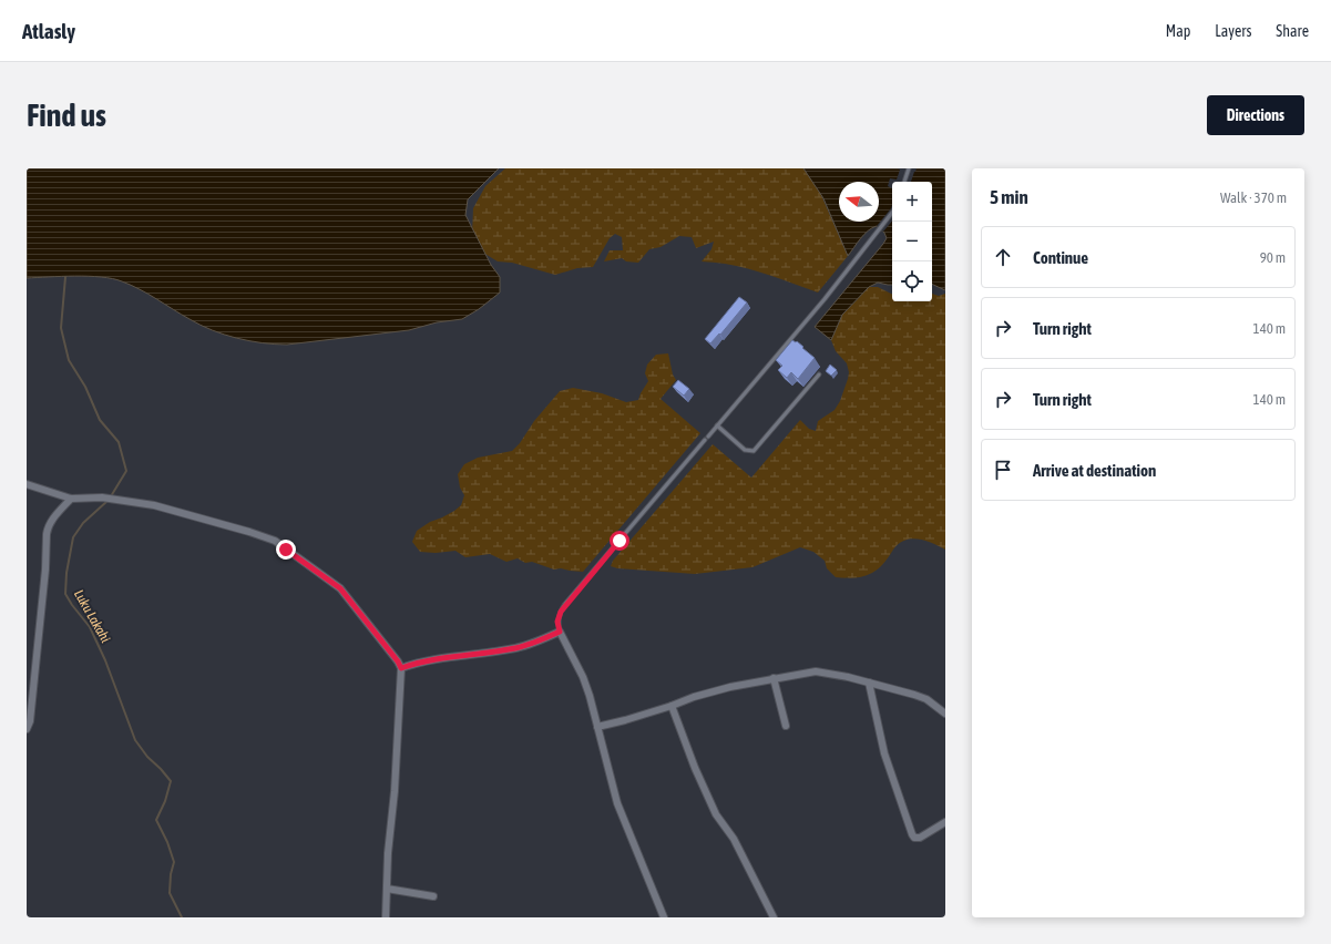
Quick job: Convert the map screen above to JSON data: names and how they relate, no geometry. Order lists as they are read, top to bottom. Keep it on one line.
{"water":["Luku Lakahi"],"north":"left","page":{"header":"Atlasly","nav":["Map","Layers","Share"],"buttons":"Directions","title":"Find us","heading":["5 min","Walk · 370 m"],"map_buttons":["+","−"],"list":[["Continue","90 m"],["Turn right","140 m"],["Turn right","140 m"],"Arrive at destination"]}}
